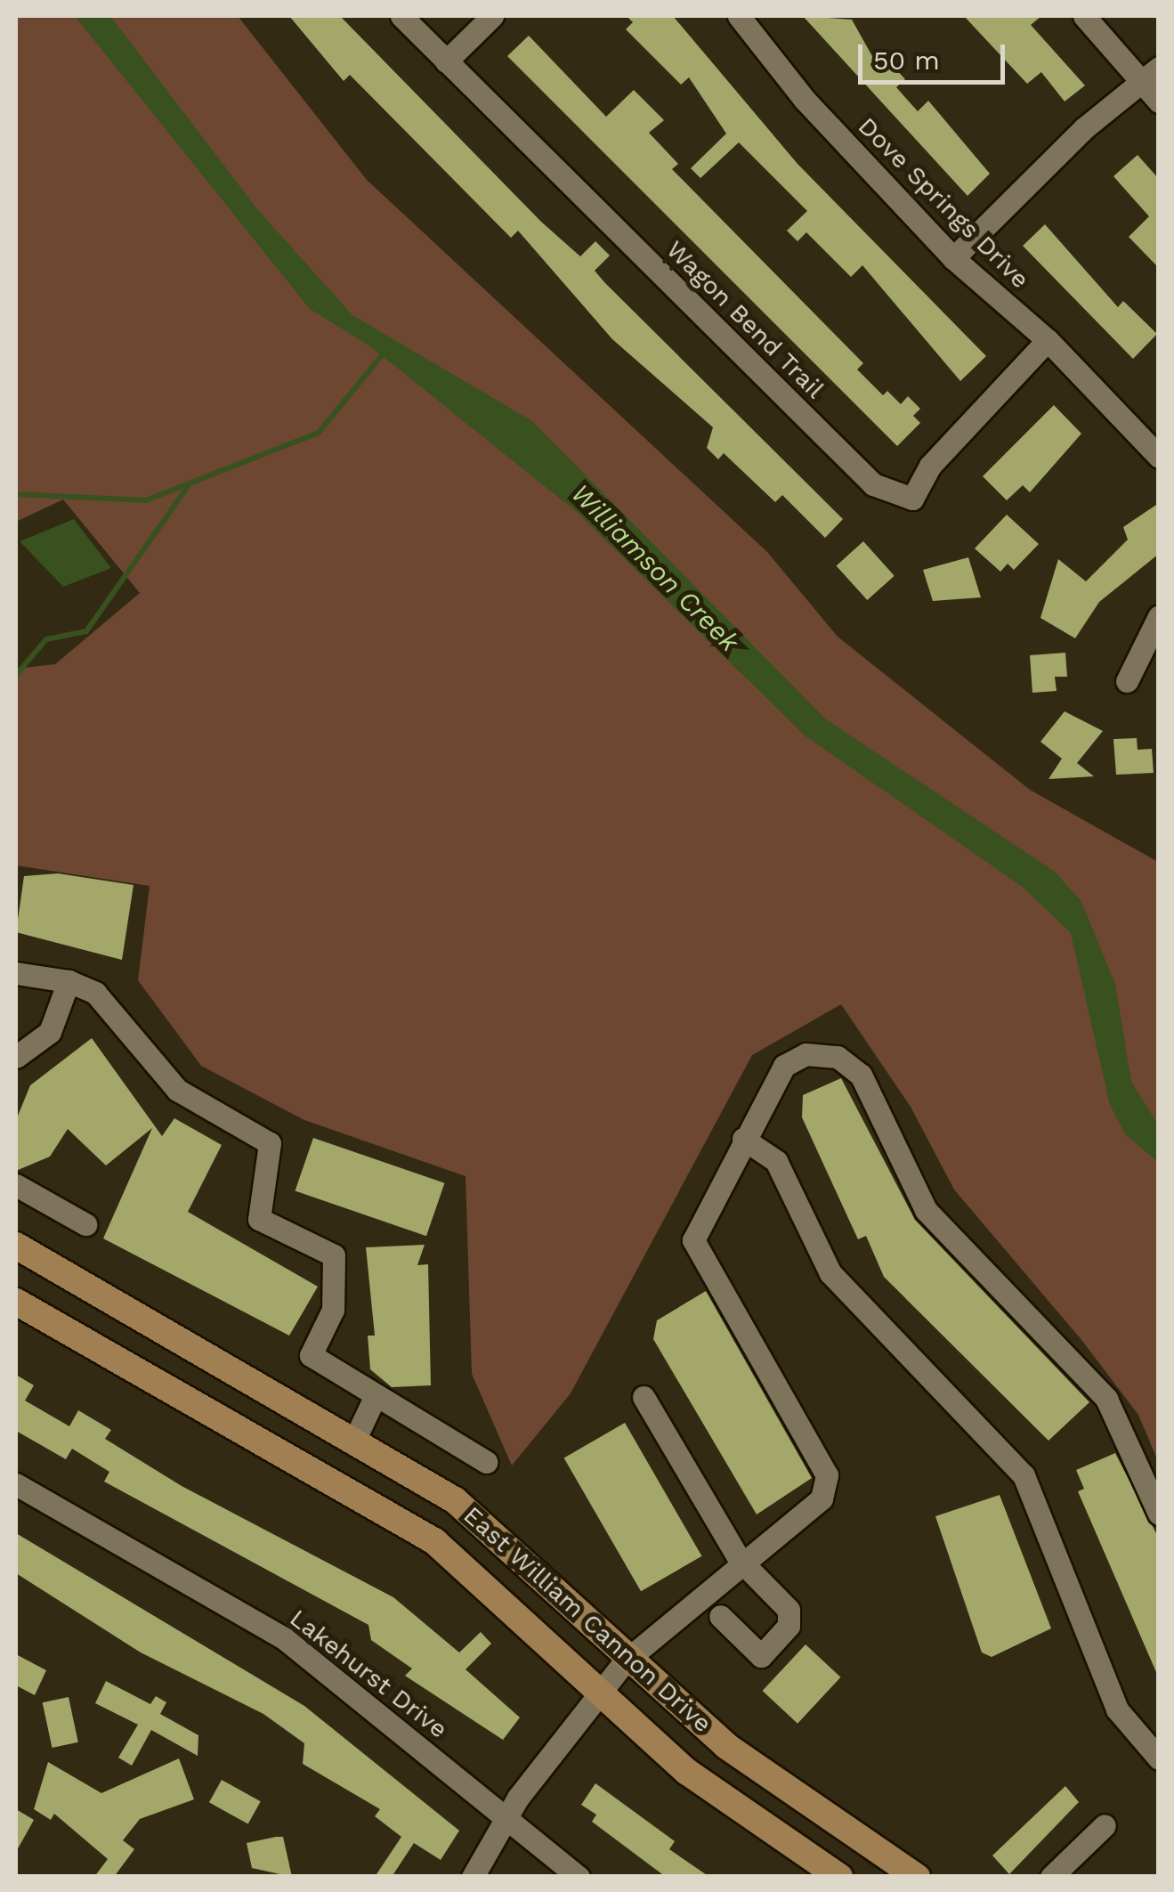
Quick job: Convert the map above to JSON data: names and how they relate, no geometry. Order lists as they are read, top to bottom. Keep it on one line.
{"streets":{"main road":["East William Cannon Drive"],"street":["Dove Springs Drive","Wagon Bend Trail","Lakehurst Drive"]},"crossings":[["Dove Springs Drive","Wagon Bend Trail"]],"water":["Williamson Creek"],"scale_bar":"50 m"}
